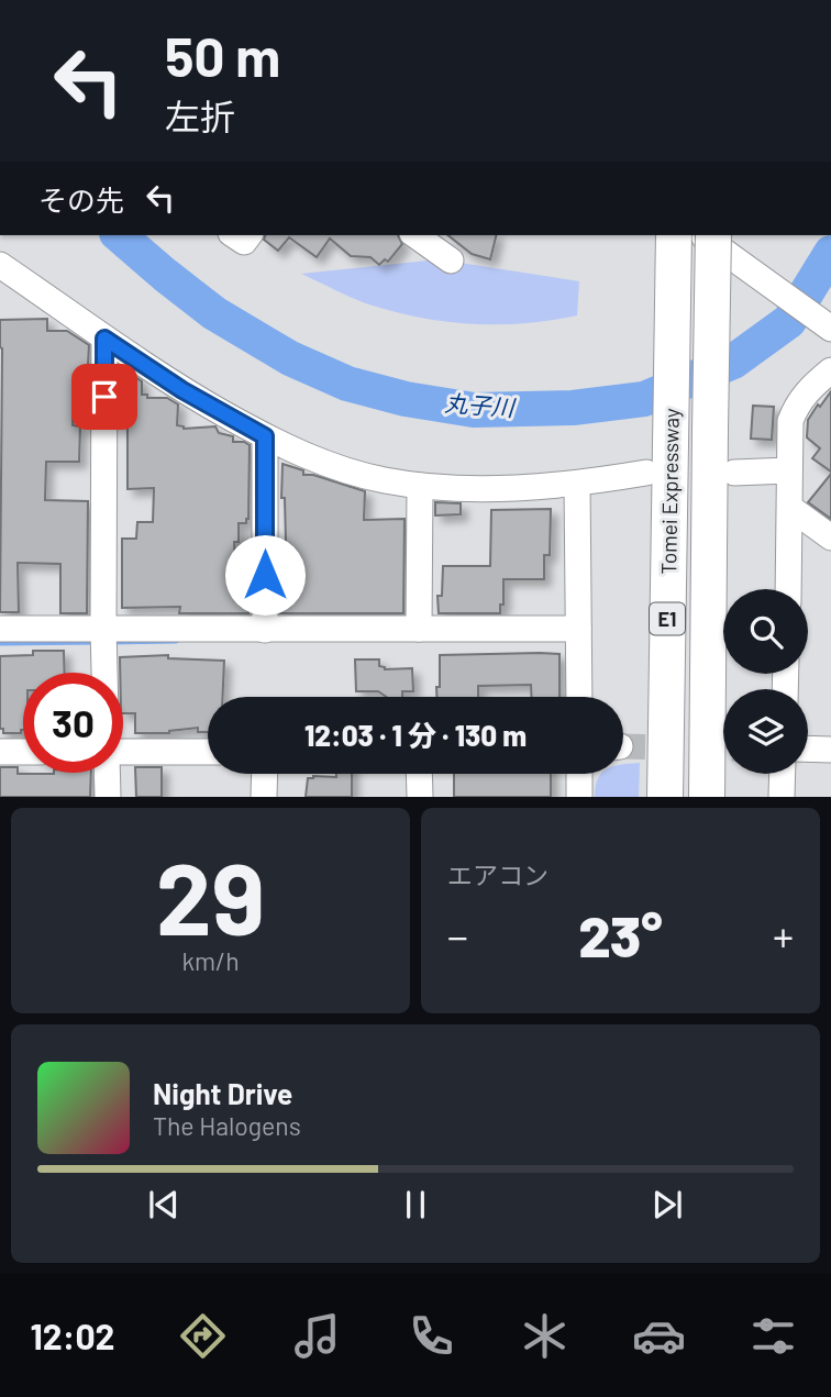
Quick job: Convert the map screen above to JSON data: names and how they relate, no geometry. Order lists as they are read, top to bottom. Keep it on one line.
{"streets":{"highway":["Tomei Expressway","E1"]},"water":["丸子川"],"page":{"turn":["50 m","左折"],"then":"その先","limit":"30","trip":"12:03 · 1 分 · 130 m","tile":[["29","km/h"],"エアコン"],"heat":["−","23°","+"],"song":["Night Drive","The Halogens"],"tabs":"12:02"}}
